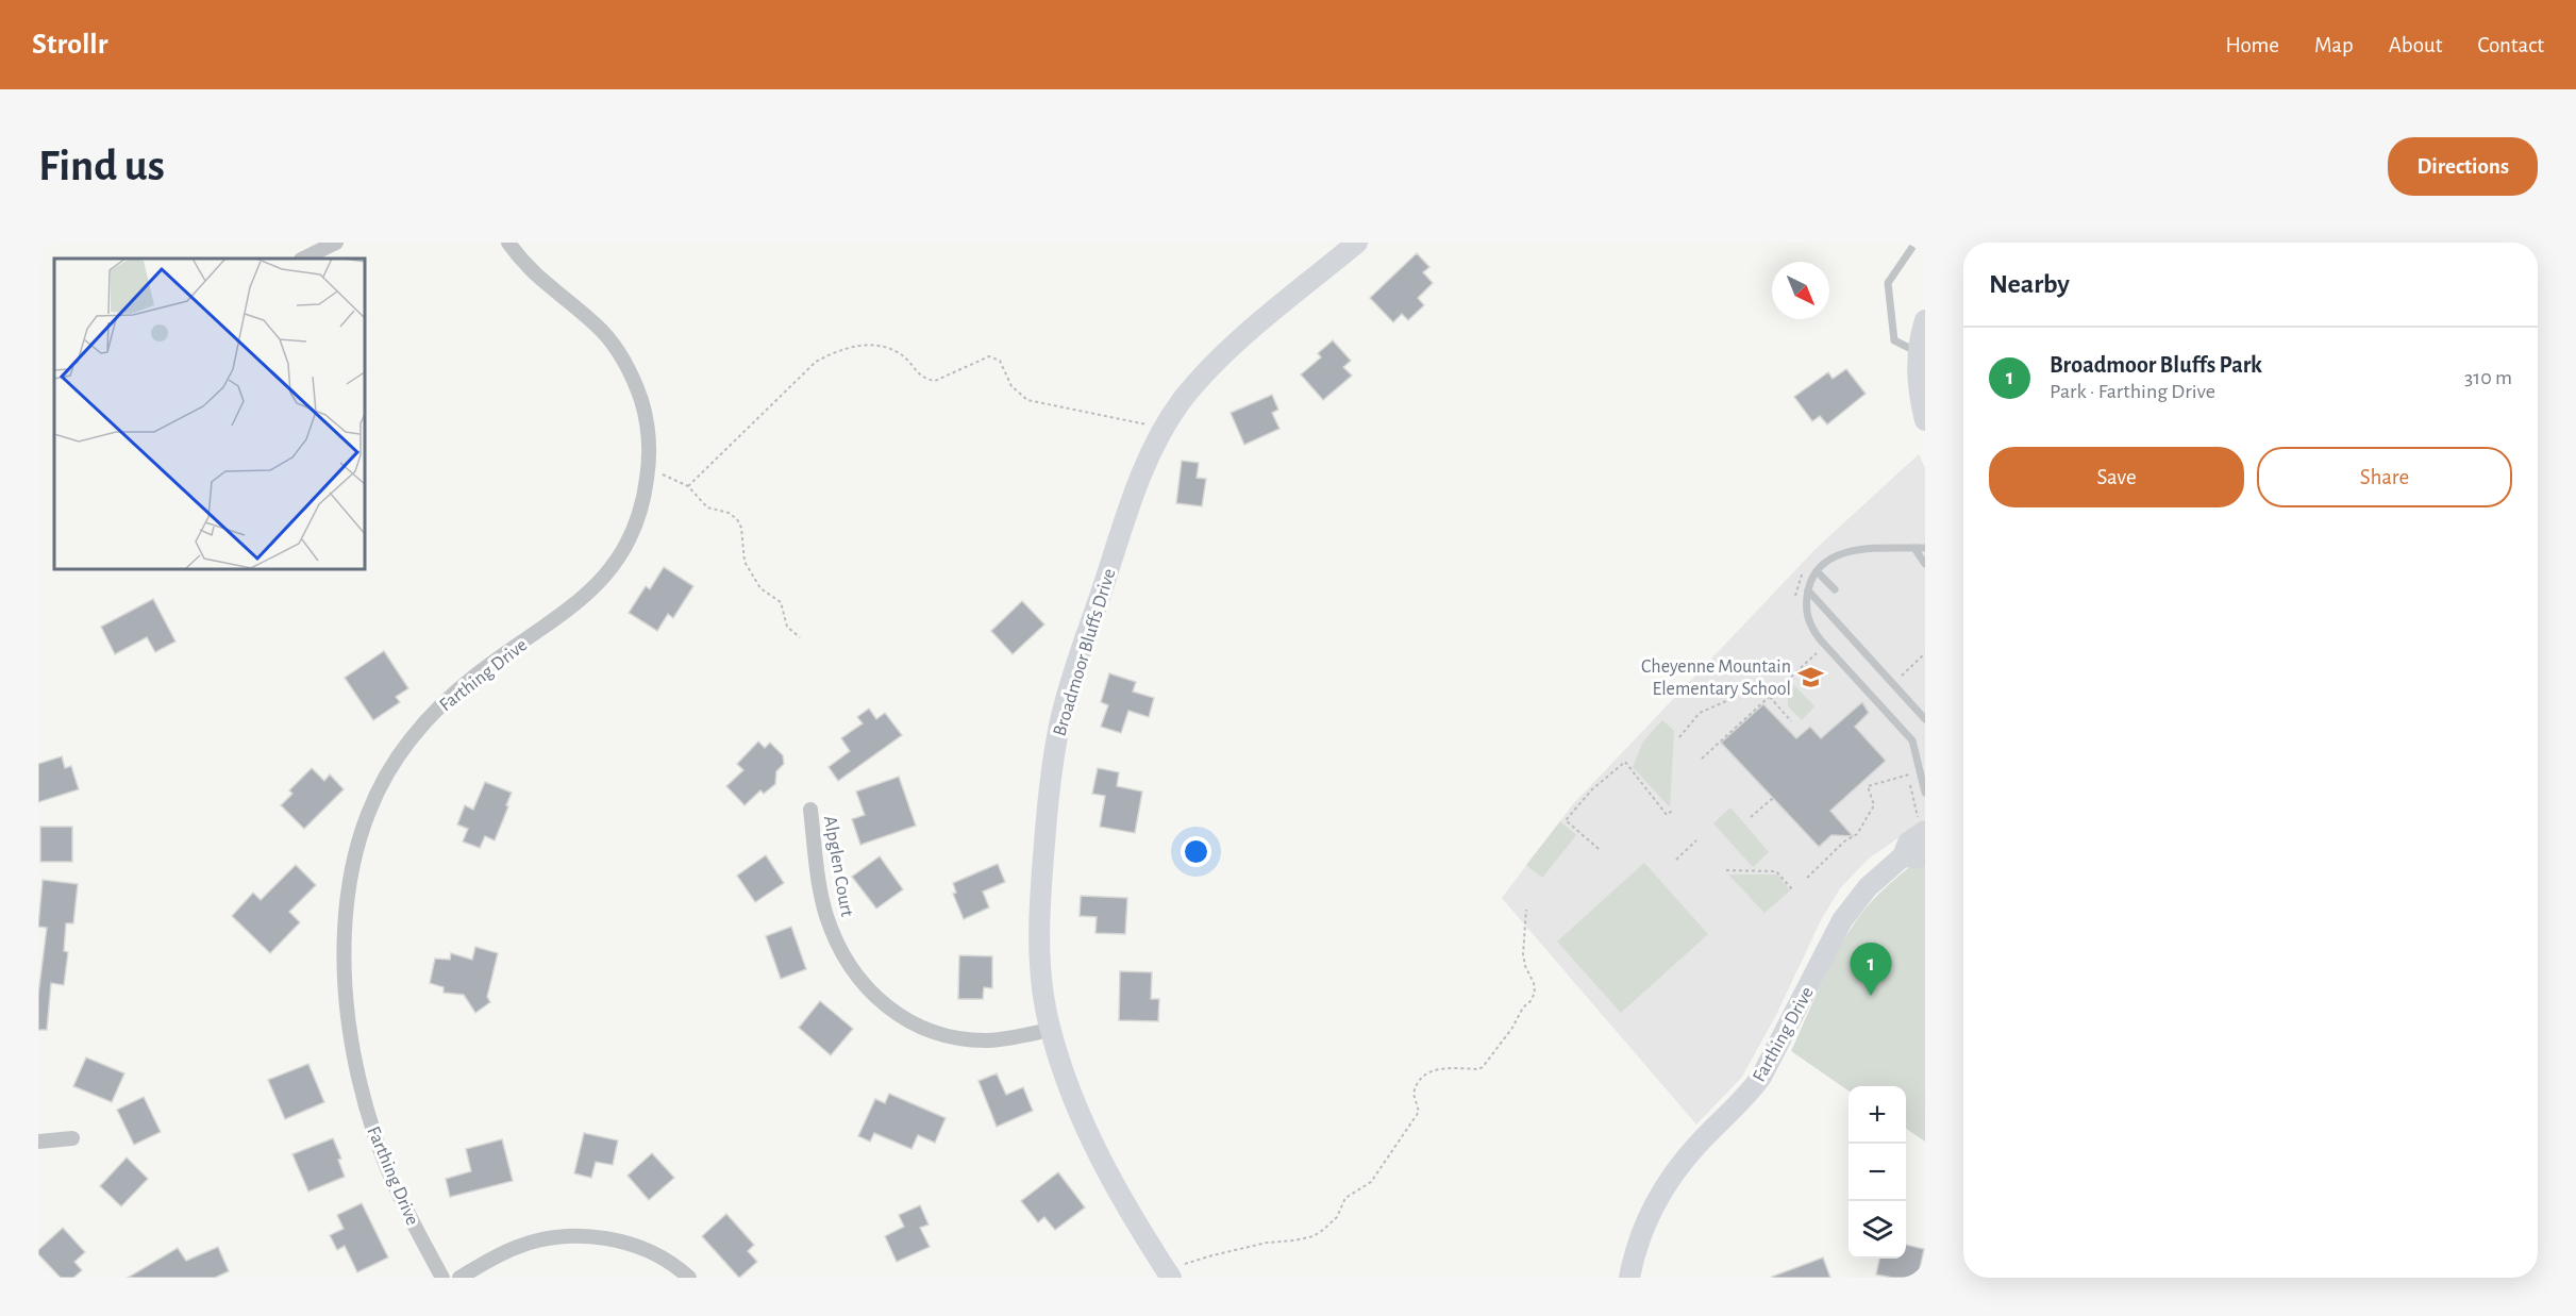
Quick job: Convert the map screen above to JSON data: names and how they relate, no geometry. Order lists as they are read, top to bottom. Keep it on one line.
{"streets":{"street":["Broadmoor Bluffs Drive","Farthing Drive","Alpglen Court"]},"crossings":[["Broadmoor Bluffs Drive","Alpglen Court"]],"places":{"school or university":["Cheyenne Mountain Elementary School"]},"north":"bottom right","page":{"header":"Strollr","nav":["Home","Map","About","Contact"],"buttons":["Directions",["Save","Share"]],"title":"Find us","heading":"Nearby","list":[{"mark":"1","name":"Broadmoor Bluffs Park","note":"Park · Farthing Drive","value":"310 m"}],"pins":"1","map_buttons":["+","−"]}}
